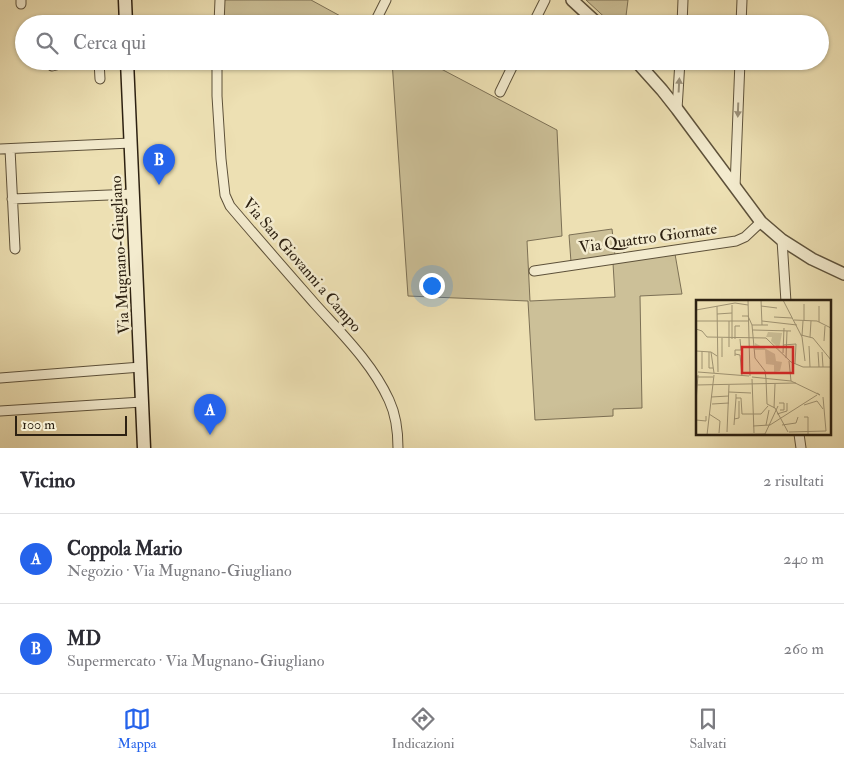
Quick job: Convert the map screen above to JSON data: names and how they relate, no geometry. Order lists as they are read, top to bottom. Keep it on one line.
{"streets":{"main road":["Via Mugnano-Giugliano"],"street":["Via Quattro Giornate","Via San Giovanni a Campo"]},"scale_bar":"100 m","page":{"search":"Cerca qui","pins":["B","A"],"scale":"100 m","heading":["Vicino","2 risultati"],"list":[{"mark":"A","name":"Coppola Mario","note":"Negozio · Via Mugnano-Giugliano","value":"240 m"},{"mark":"B","name":"MD","note":"Supermercato · Via Mugnano-Giugliano","value":"260 m"}],"nav":["Mappa","Indicazioni","Salvati"]}}
